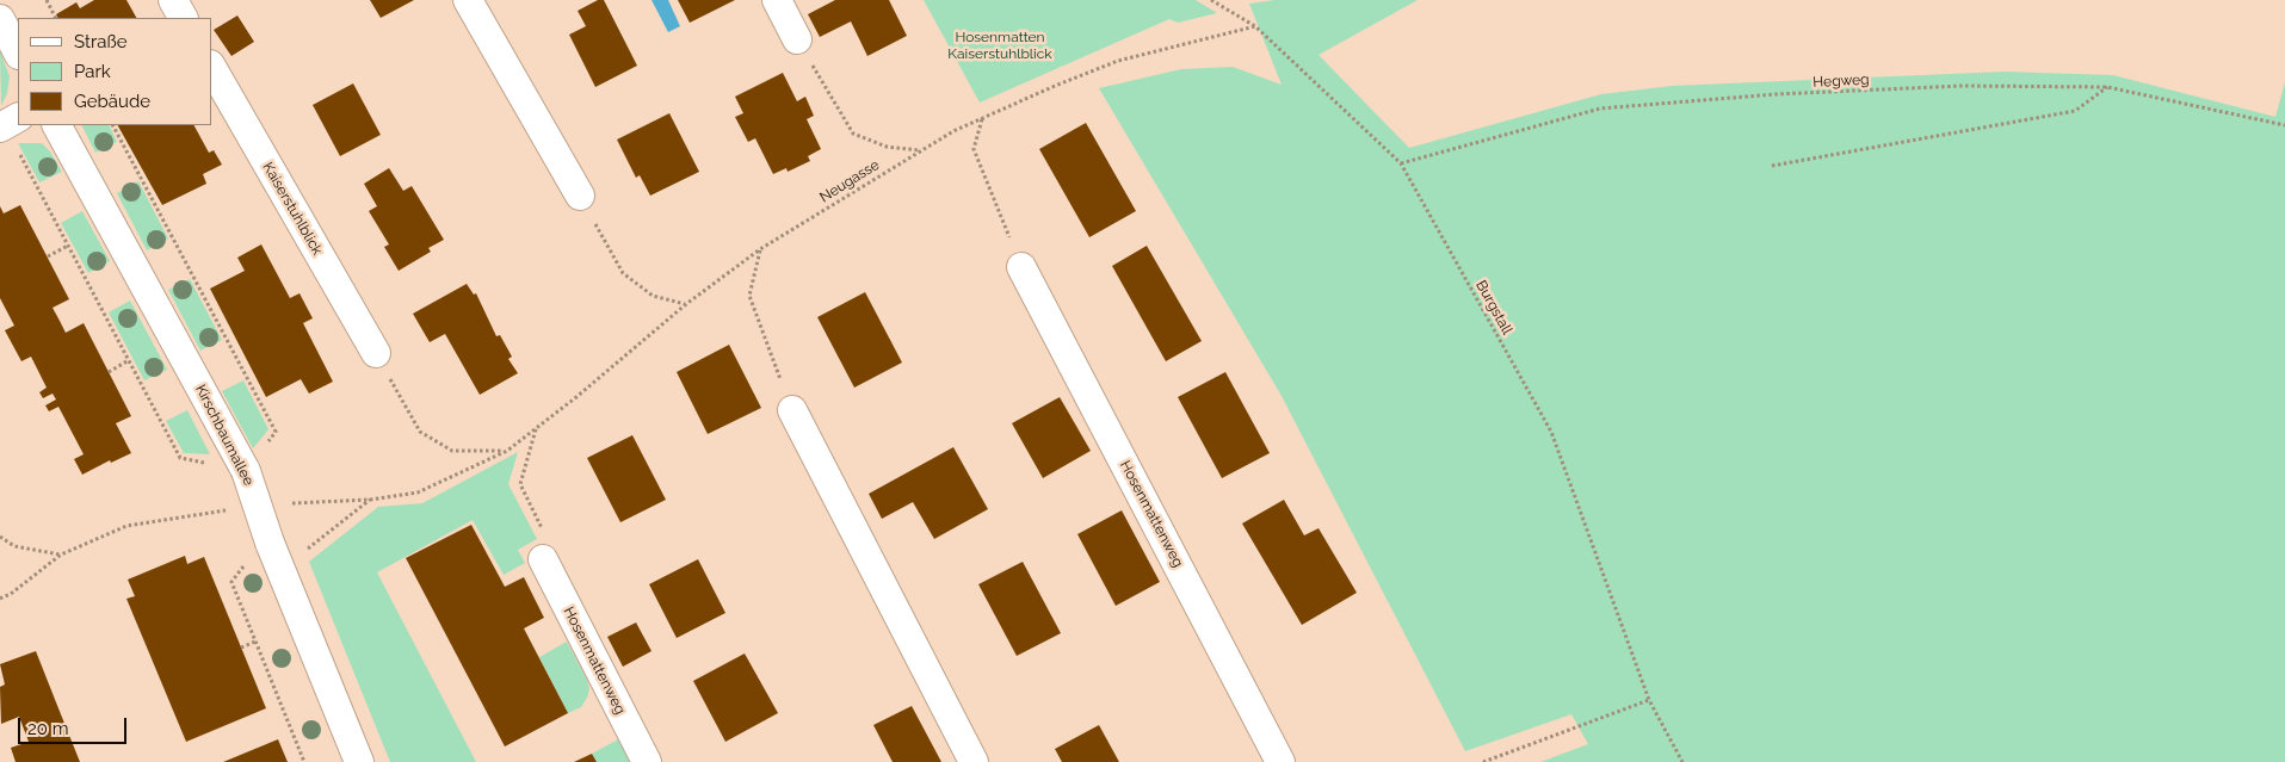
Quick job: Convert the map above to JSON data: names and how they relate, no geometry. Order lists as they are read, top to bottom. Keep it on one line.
{"streets":{"street":["Kaiserstuhlblick","Kirschbaumallee","Hosenmattenweg"],"path":["Hegweg","Neugasse","Burgstall"]},"crossings":[["Hegweg","Burgstall"],["Neugasse","Kaiserstuhlblick"],["Neugasse","Burgstall"]],"parks":["Hosenmatten Kaiserstuhlblick"],"legend":["Straße","Park","Gebäude"],"scale_bar":"20 m"}
